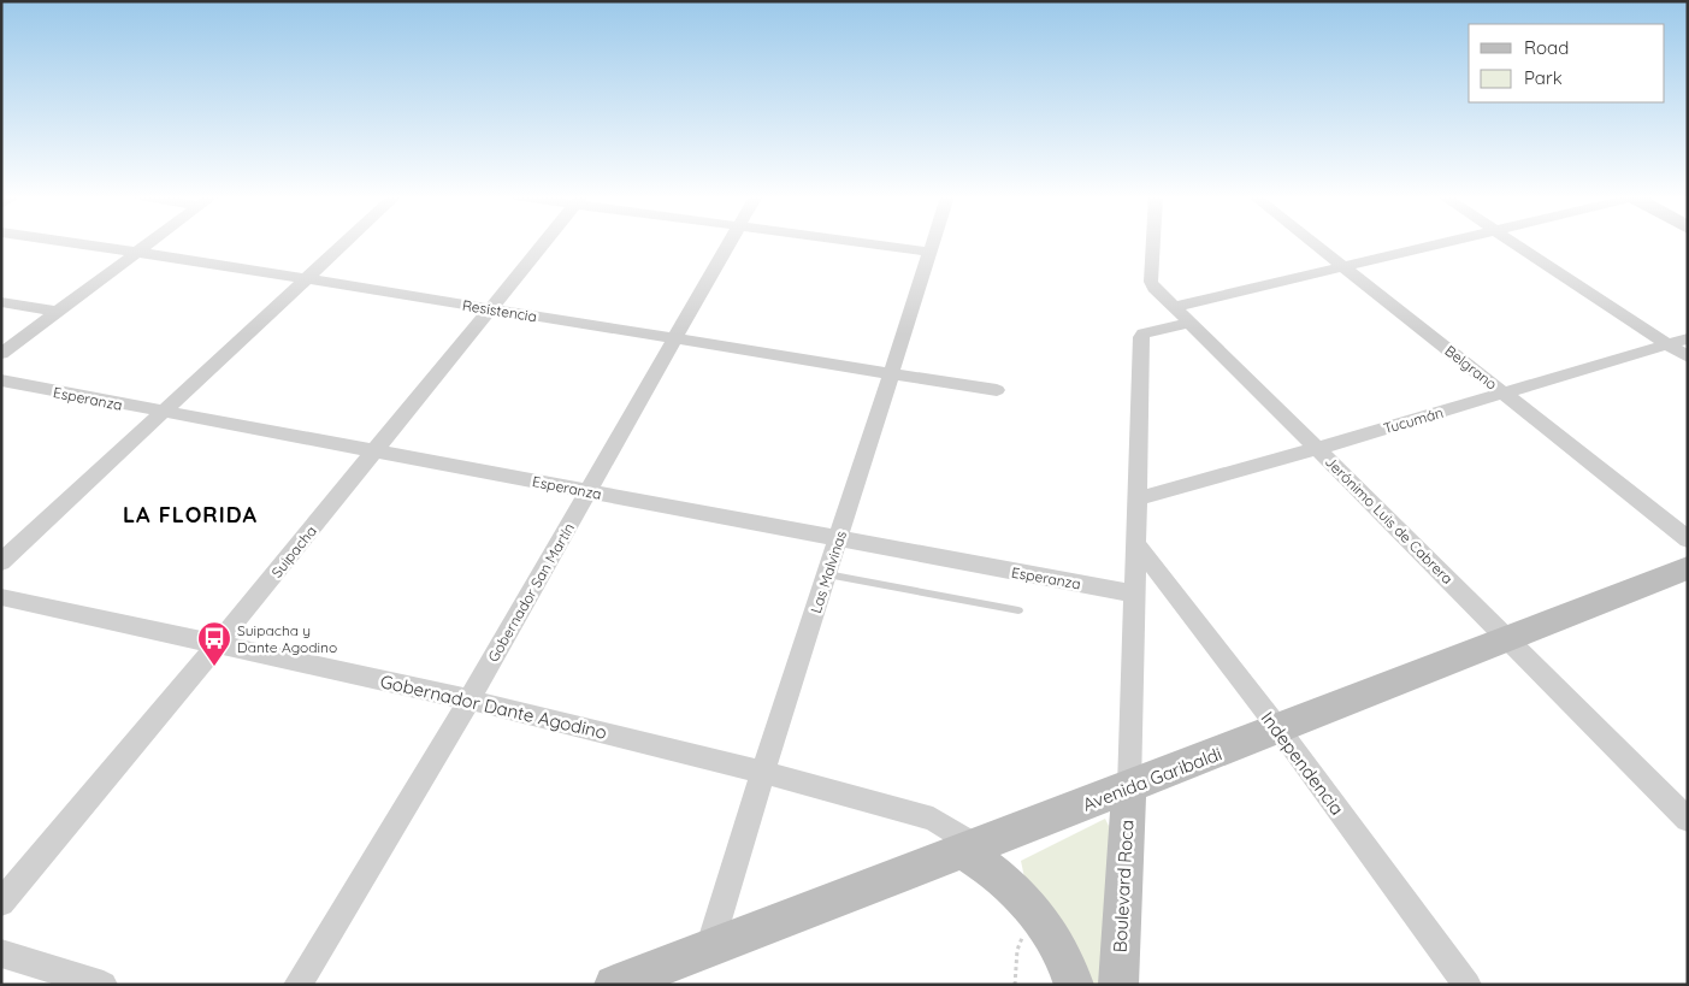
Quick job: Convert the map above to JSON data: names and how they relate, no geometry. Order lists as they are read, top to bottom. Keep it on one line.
{"streets":{"main road":["Avenida Garibaldi","Boulevard Roca"],"street":["Resistencia","Belgrano","Esperanza","Tucumán","Jerónimo Luis de Cabrera","Suipacha","Las Malvinas","Gobernador San Martín","Gobernador Dante Agodino","Independencia"]},"crossings":[["Resistencia","Suipacha"],["Resistencia","Las Malvinas"],["Resistencia","Gobernador San Martín"],["Belgrano","Tucumán"],["Esperanza","Suipacha"],["Esperanza","Las Malvinas"],["Esperanza","Gobernador San Martín"],["Tucumán","Jerónimo Luis de Cabrera"],["Jerónimo Luis de Cabrera","Avenida Garibaldi"],["Suipacha","Gobernador Dante Agodino"],["Las Malvinas","Gobernador Dante Agodino"],["Las Malvinas","Avenida Garibaldi"],["Gobernador San Martín","Gobernador Dante Agodino"],["Gobernador Dante Agodino","Avenida Garibaldi"],["Independencia","Avenida Garibaldi"],["Avenida Garibaldi","Boulevard Roca"]],"districts":["LA FLORIDA"],"places":{"bus stop":["Suipacha y Dante Agodino"]},"legend":["Road","Park"]}
